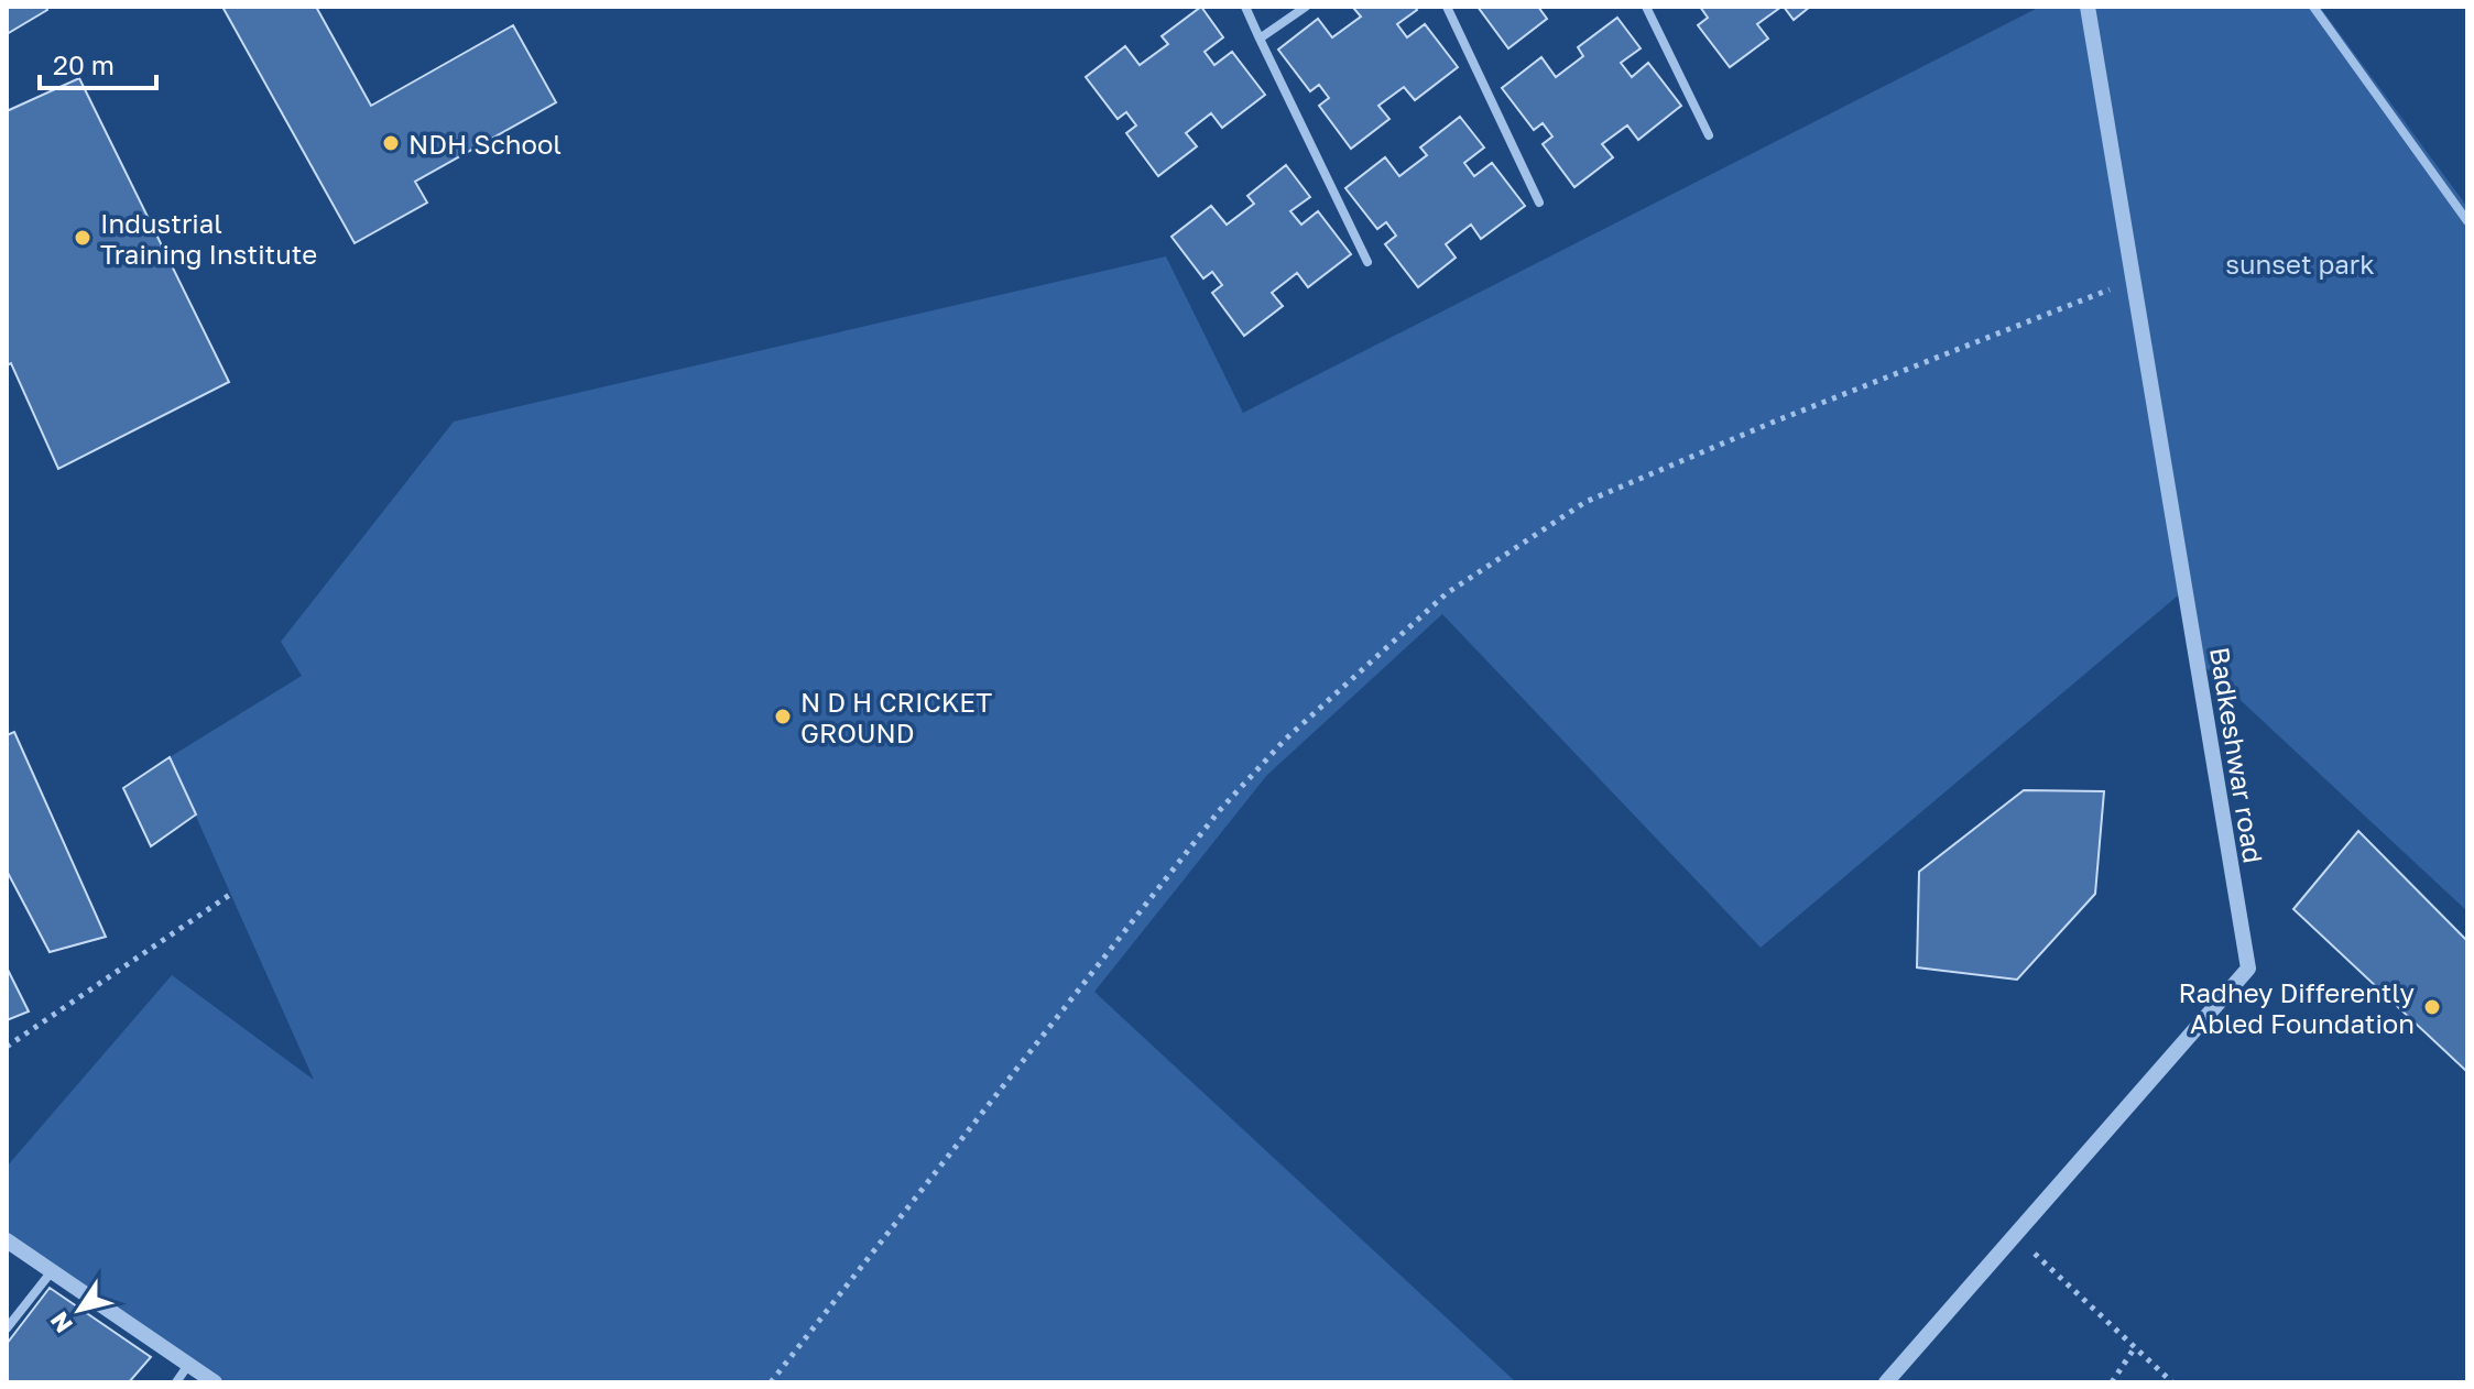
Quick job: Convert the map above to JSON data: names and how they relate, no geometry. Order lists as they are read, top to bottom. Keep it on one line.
{"streets":{"street":["Badkeshwar road"]},"parks":["sunset park"],"places":["NDH School","Industrial Training Institute","N D H CRICKET GROUND","Radhey Differently Abled Foundation"],"scale_bar":"20 m","north":"bottom left"}
